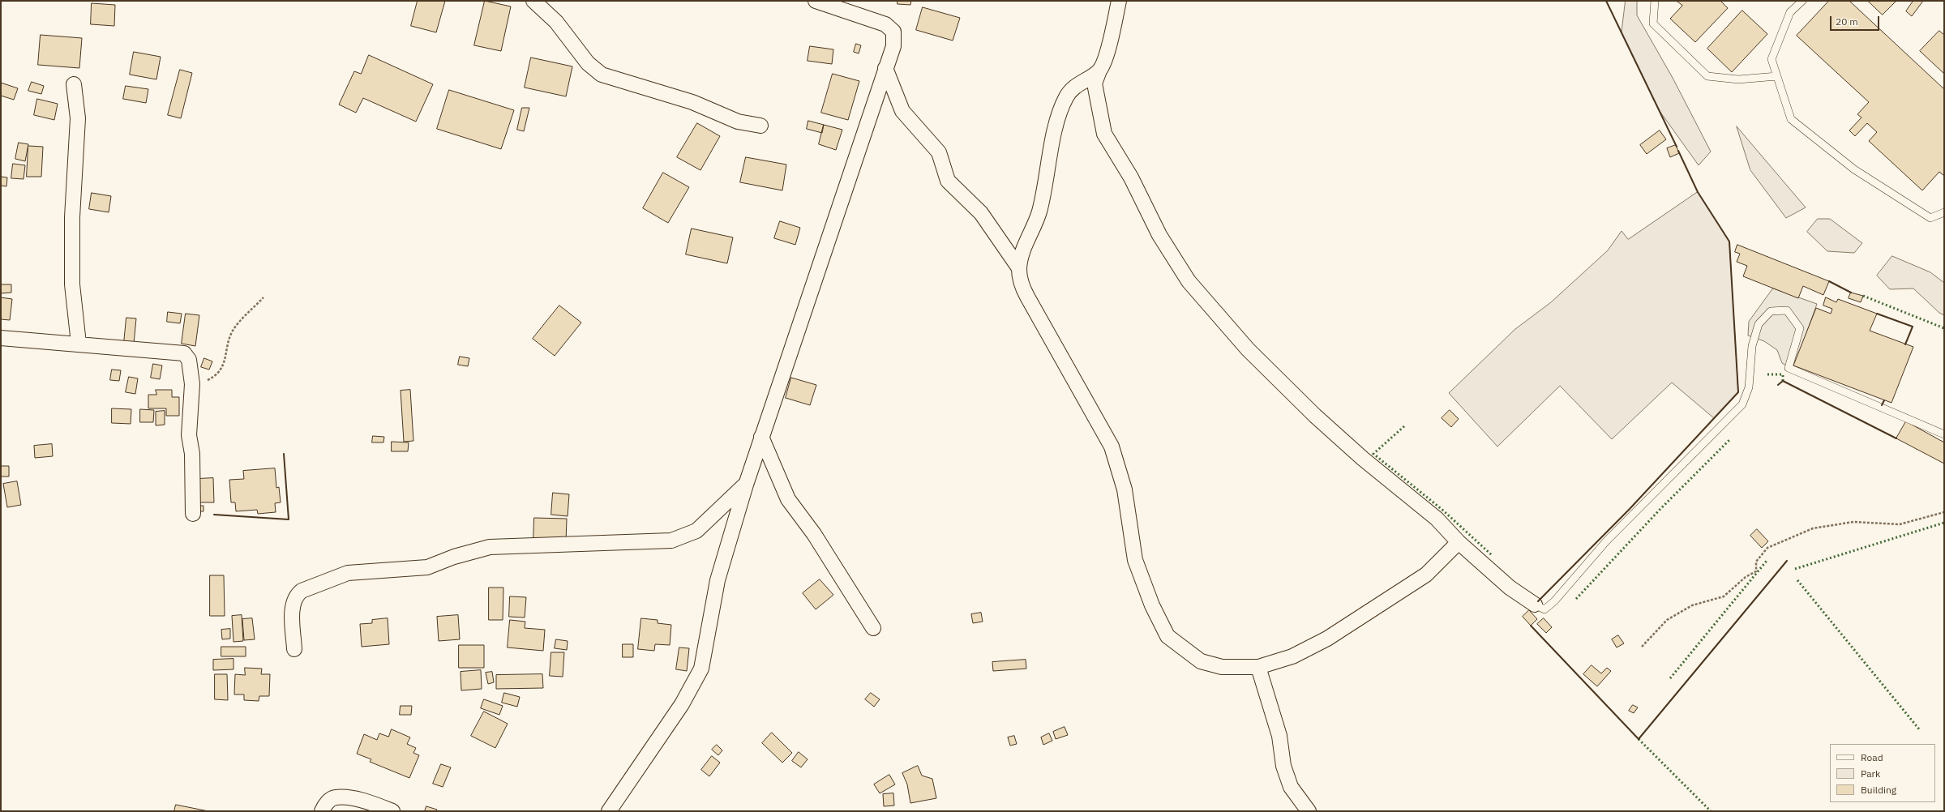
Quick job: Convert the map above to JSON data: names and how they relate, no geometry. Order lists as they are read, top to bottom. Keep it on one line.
{"legend":["Road","Park","Building"],"scale_bar":"20 m"}
